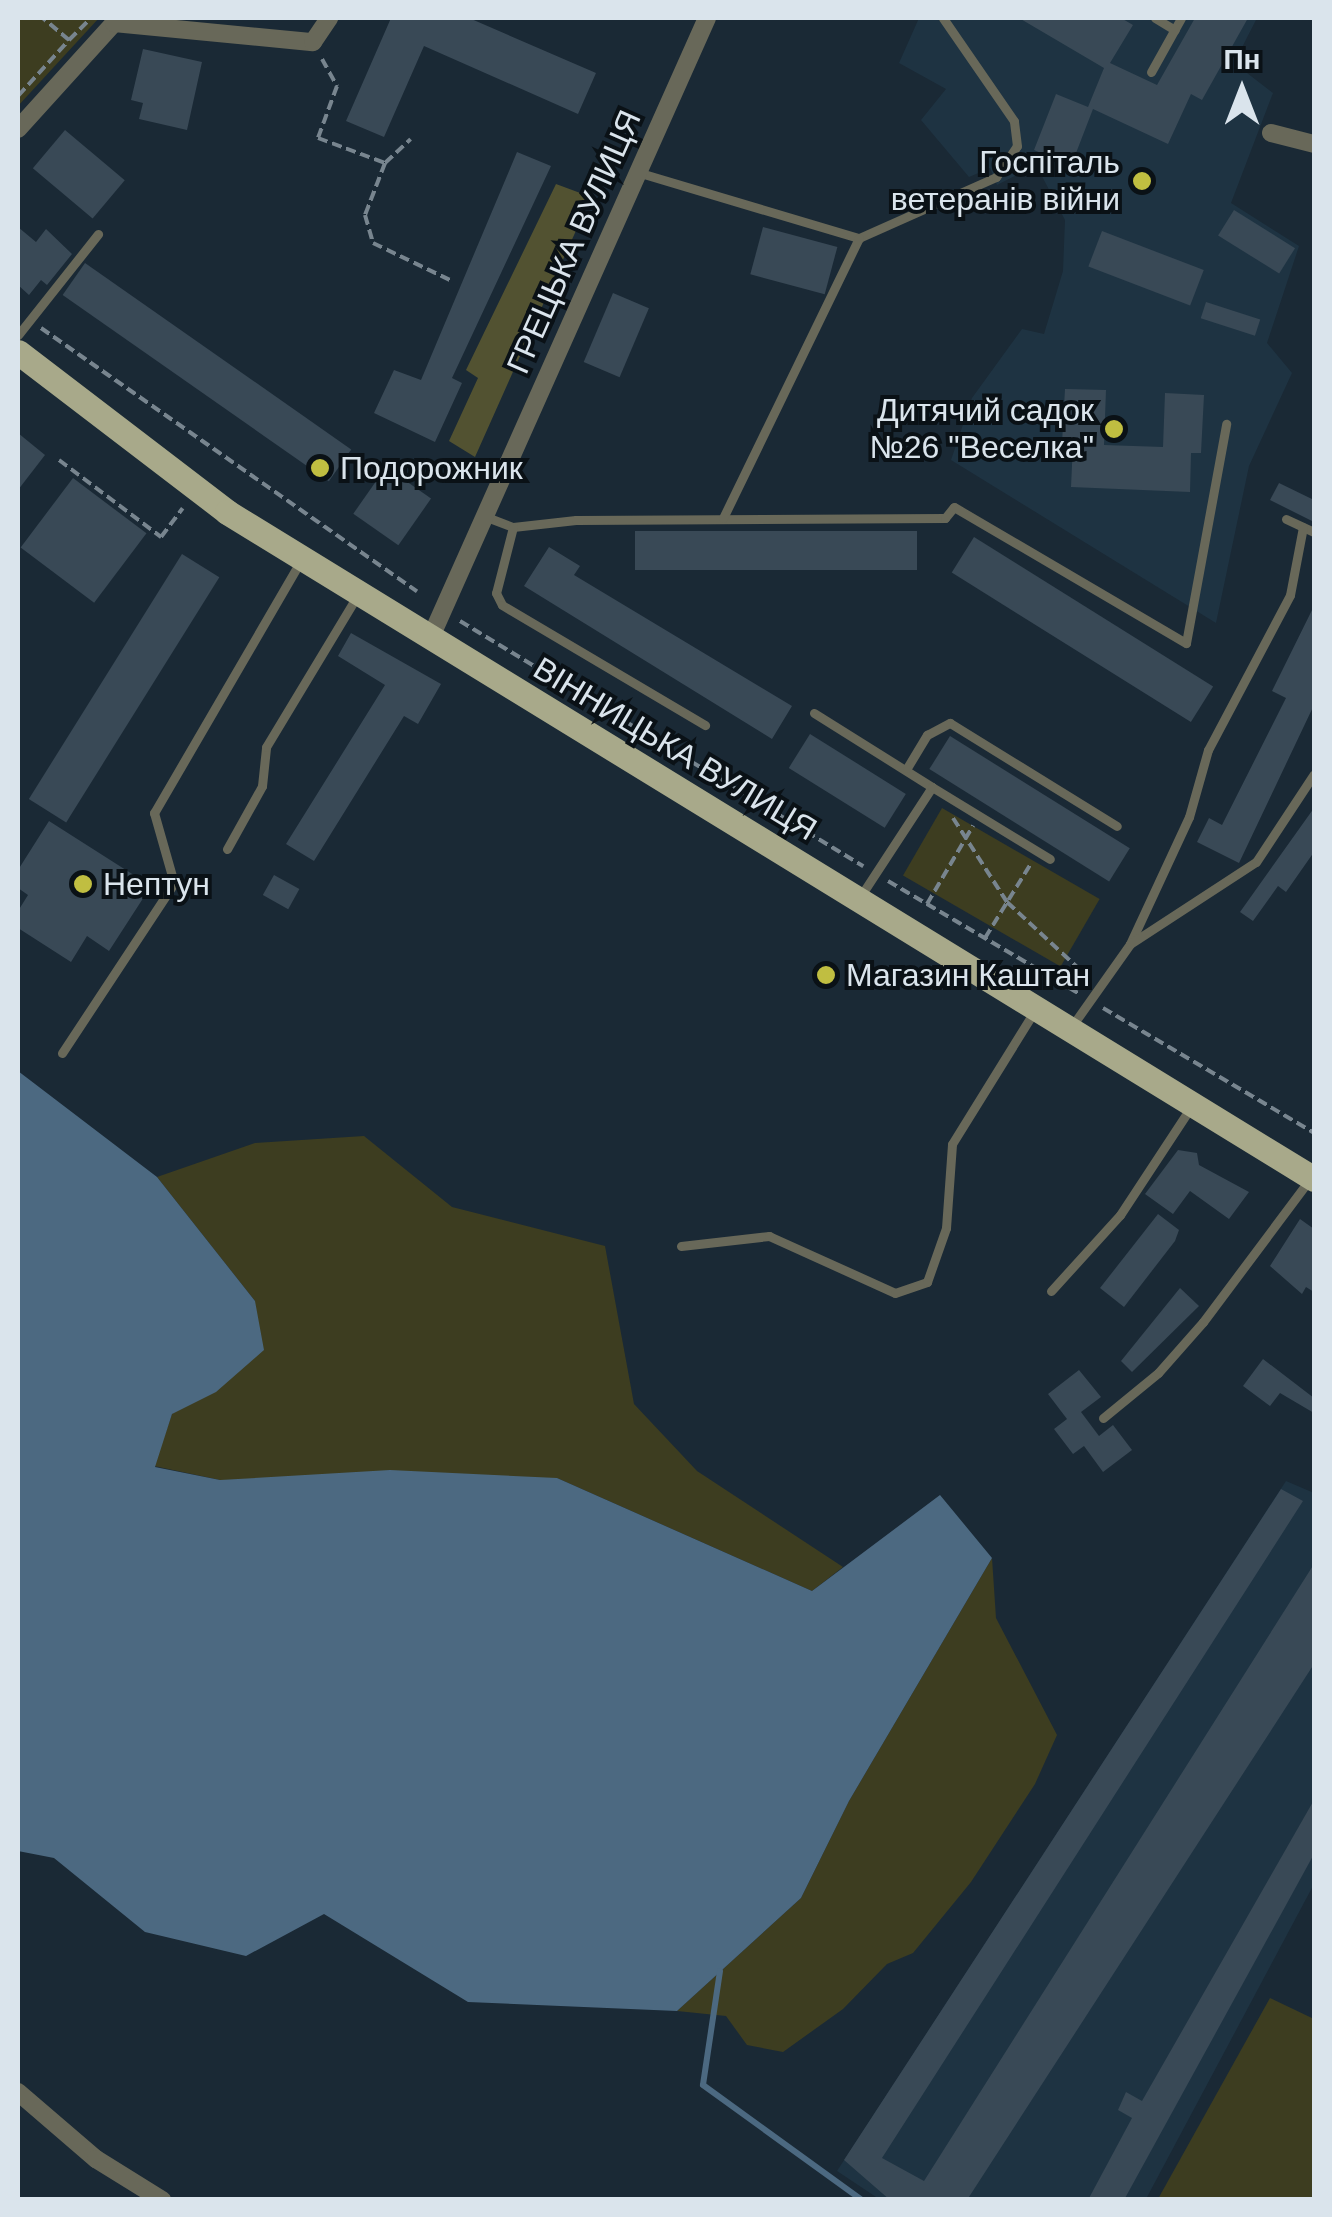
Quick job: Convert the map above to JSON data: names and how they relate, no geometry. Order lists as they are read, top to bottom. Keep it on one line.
{"streets":{"main road":["ВІННИЦЬКА ВУЛИЦЯ"],"street":["ГРЕЦЬКА ВУЛИЦЯ"]},"crossings":[["ГРЕЦЬКА ВУЛИЦЯ","ВІННИЦЬКА ВУЛИЦЯ"]],"places":["Госпіталь ветеранів війни","Дитячий садок №26 \"Веселка\"","Подорожник","Нептун","Магазин Каштан"],"north":"top"}
